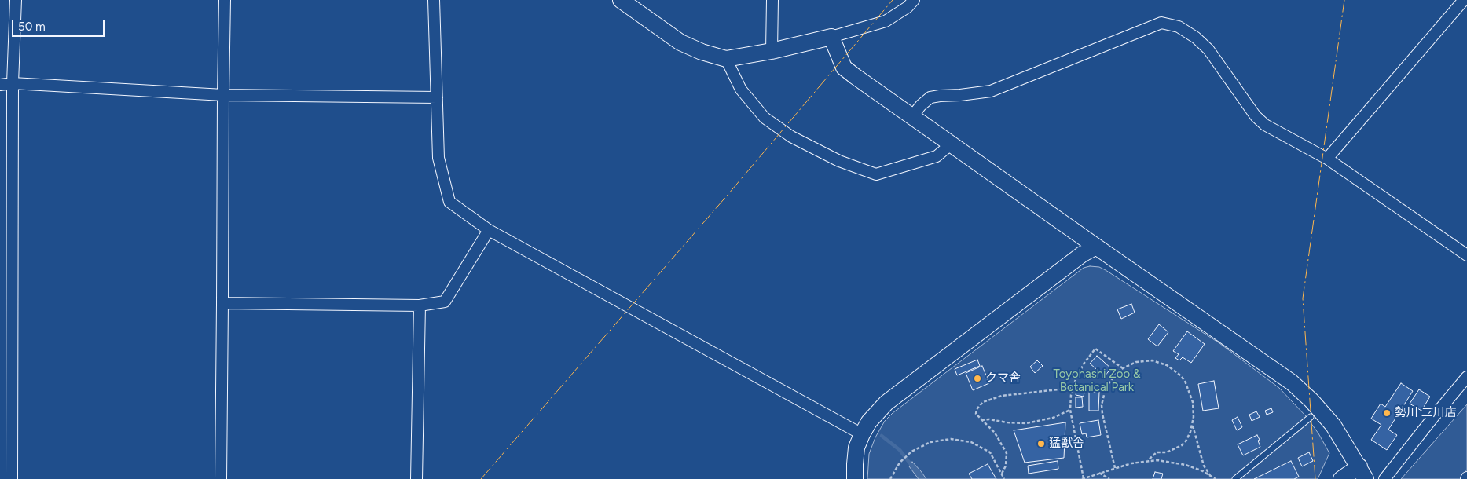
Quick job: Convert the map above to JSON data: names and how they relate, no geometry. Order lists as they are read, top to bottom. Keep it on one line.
{"parks":["Toyohashi Zoo & Botanical Park"],"places":["クマ舎","勢川 二川店","猛獣舎"],"scale_bar":"50 m"}
